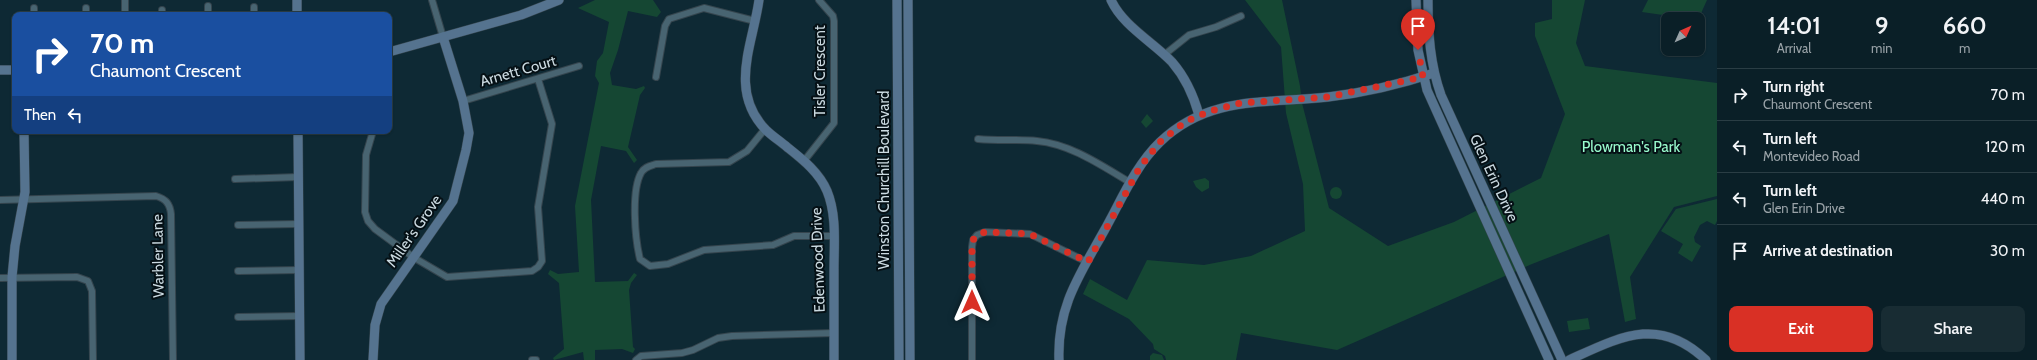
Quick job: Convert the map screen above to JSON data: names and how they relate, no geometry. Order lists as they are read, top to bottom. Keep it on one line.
{"streets":{"street":["Arnett Court","Tisler Crescent","Glen Erin Drive","Winston Churchill Boulevard","Miller's Grove","Warbler Lane","Edenwood Drive"]},"crossings":[["Arnett Court","Miller's Grove"],["Tisler Crescent","Edenwood Drive"]],"parks":["Plowman's Park"],"north":"top right","page":{"eta":["14:01","Arrival","9","min","660","m"],"turn":["70 m","Chaumont Crescent"],"list":[{"name":"Turn right","note":"Chaumont Crescent","value":"70 m"},{"name":"Turn left","note":"Montevideo Road","value":"120 m"},{"name":"Turn left","note":"Glen Erin Drive","value":"440 m"},{"name":"Arrive at destination","value":"30 m"}],"then":"Then","buttons":["Exit","Share"]}}
